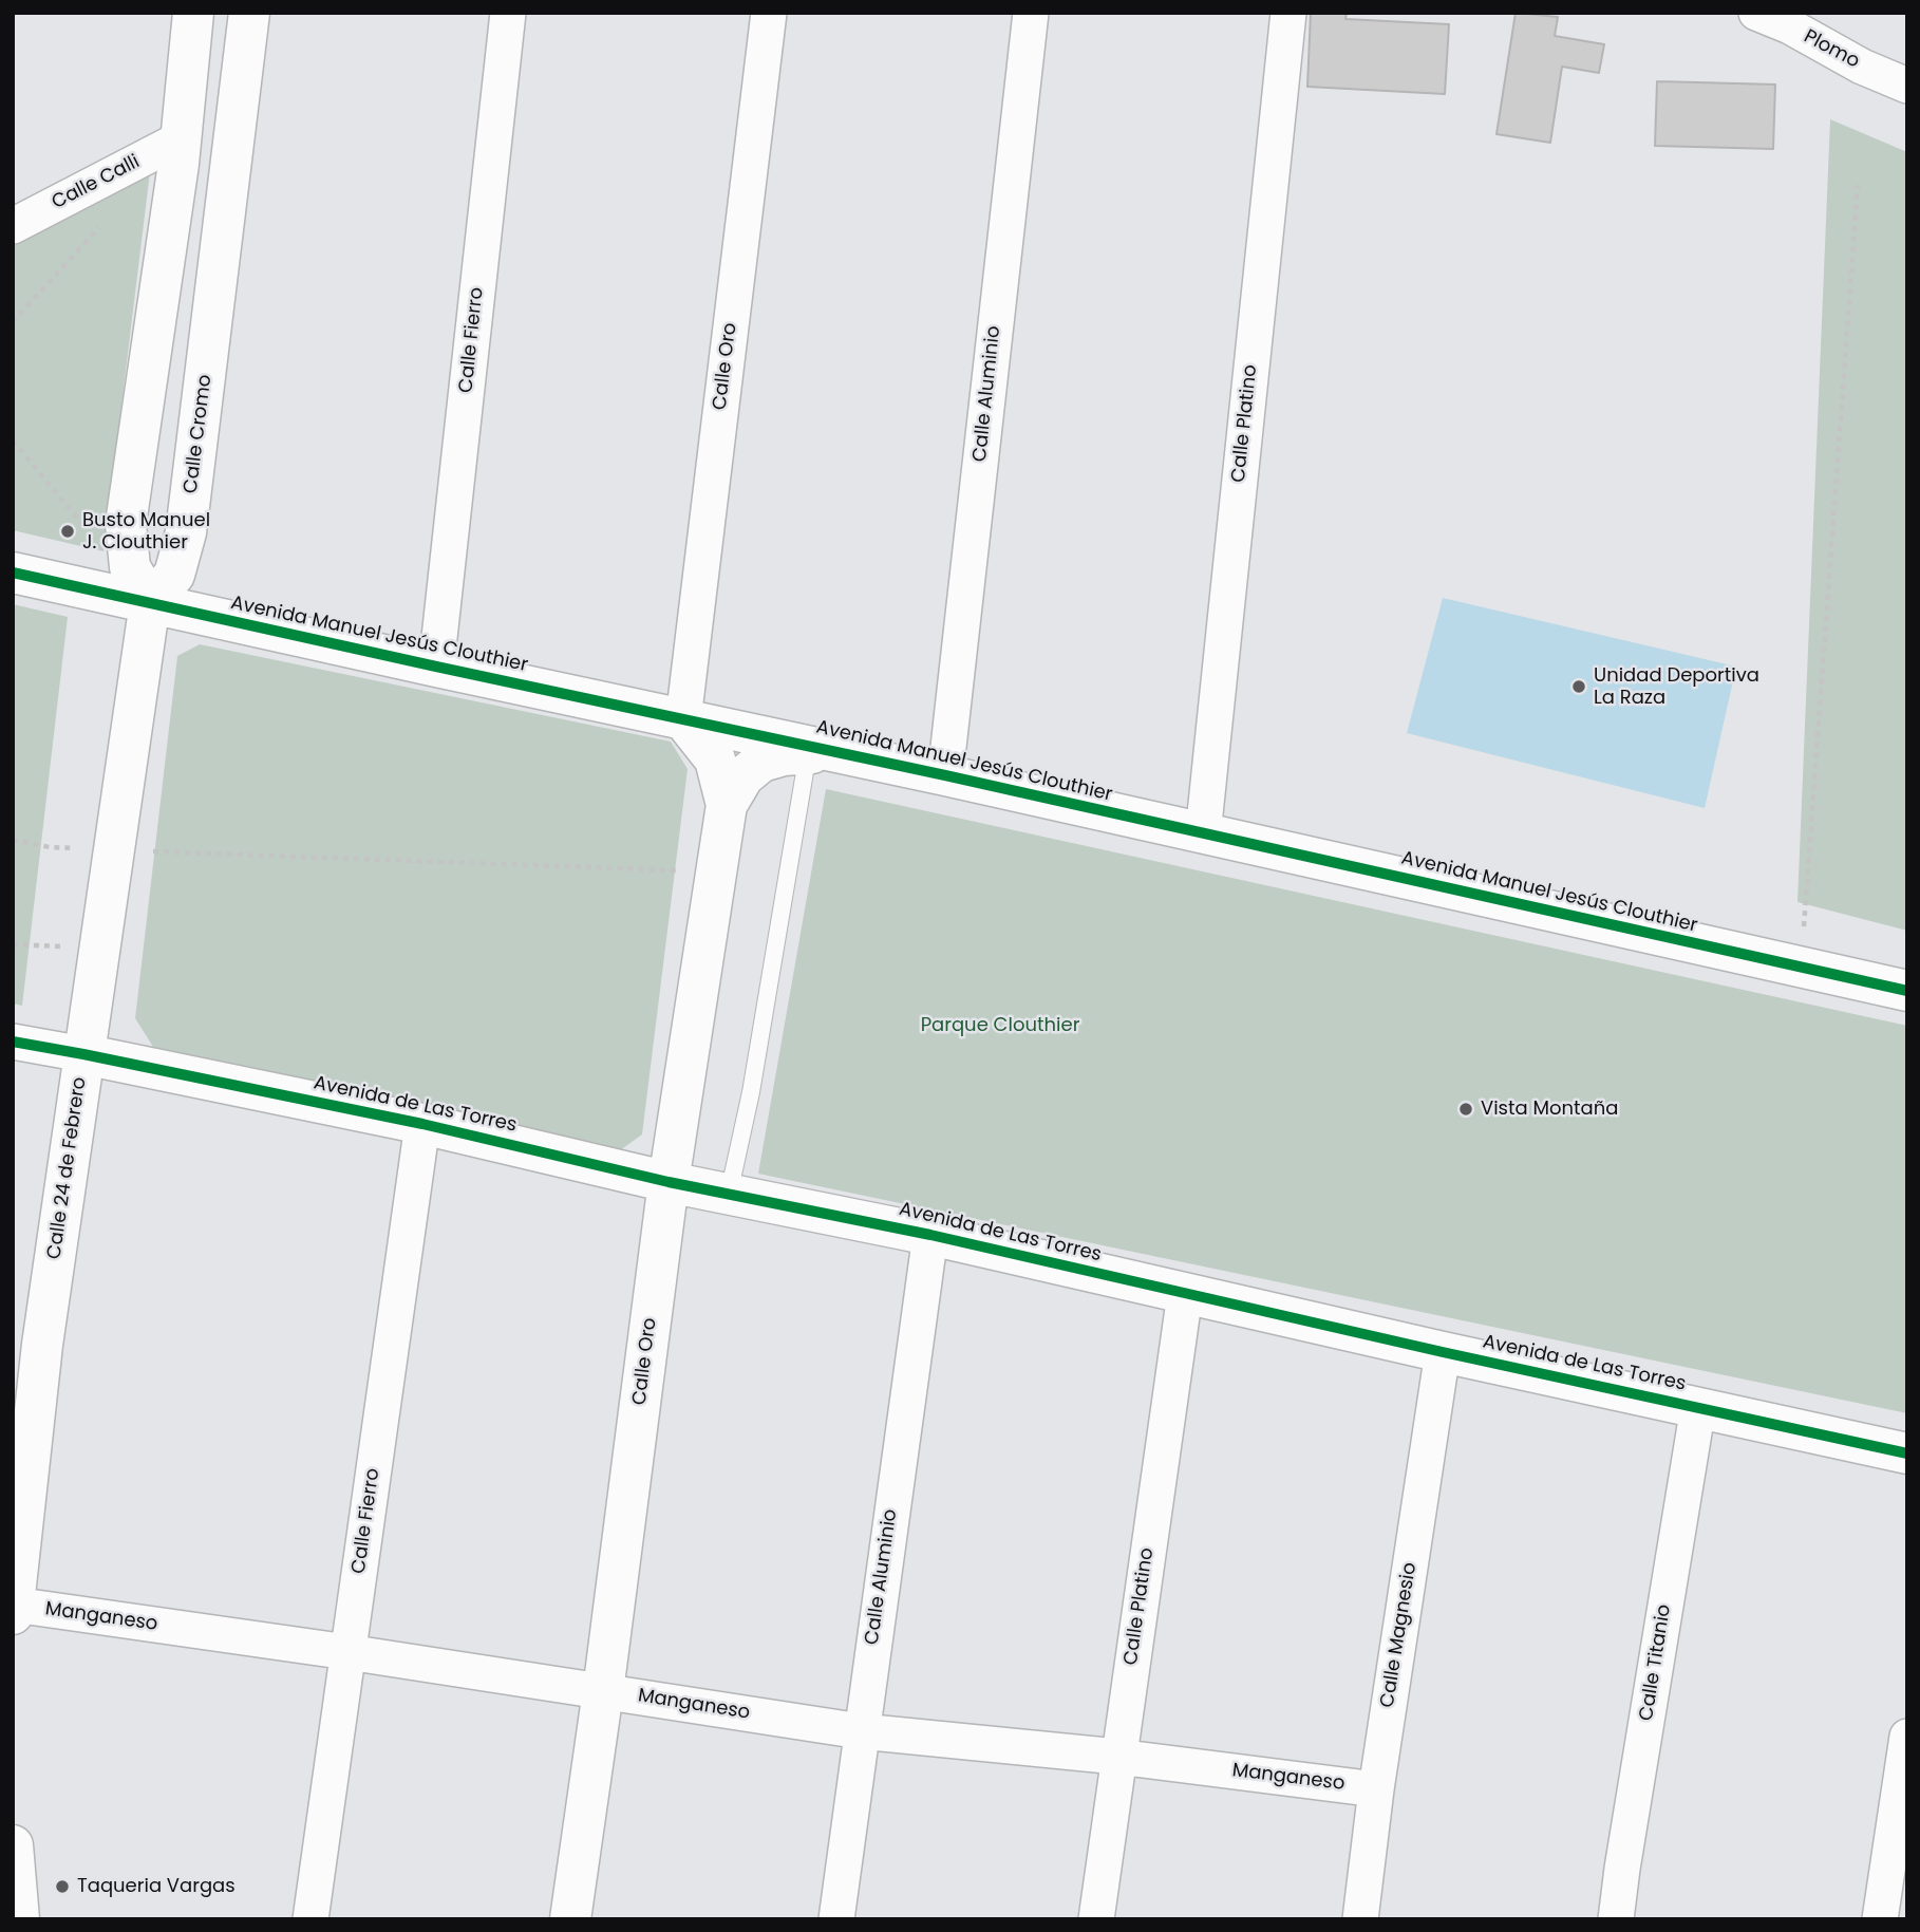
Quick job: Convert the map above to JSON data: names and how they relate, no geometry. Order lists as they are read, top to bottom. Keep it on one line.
{"streets":{"street":["Plomo","Calle Calli","Calle Fierro","Calle Oro","Calle Aluminio","Calle Platino","Calle Cromo","Avenida Manuel Jesús Clouthier","Avenida de Las Torres","Calle 24 de Febrero","Manganeso","Calle Magnesio","Calle Titanio"]},"crossings":[["Calle Fierro","Avenida Manuel Jesús Clouthier"],["Calle Fierro","Avenida de Las Torres"],["Calle Fierro","Manganeso"],["Calle Oro","Avenida Manuel Jesús Clouthier"],["Calle Oro","Avenida de Las Torres"],["Calle Oro","Manganeso"],["Calle Aluminio","Avenida Manuel Jesús Clouthier"],["Calle Aluminio","Avenida de Las Torres"],["Calle Aluminio","Manganeso"],["Calle Platino","Avenida Manuel Jesús Clouthier"],["Calle Platino","Avenida de Las Torres"],["Calle Platino","Manganeso"],["Calle Cromo","Avenida Manuel Jesús Clouthier"],["Calle Cromo","Calle 24 de Febrero"],["Avenida Manuel Jesús Clouthier","Calle 24 de Febrero"],["Avenida de Las Torres","Calle 24 de Febrero"],["Avenida de Las Torres","Calle Magnesio"],["Avenida de Las Torres","Calle Titanio"],["Calle 24 de Febrero","Manganeso"],["Manganeso","Calle Magnesio"]],"parks":["Parque Clouthier"],"places":["Busto Manuel J. Clouthier","Unidad Deportiva La Raza","Vista Montaña","Taqueria Vargas"]}
